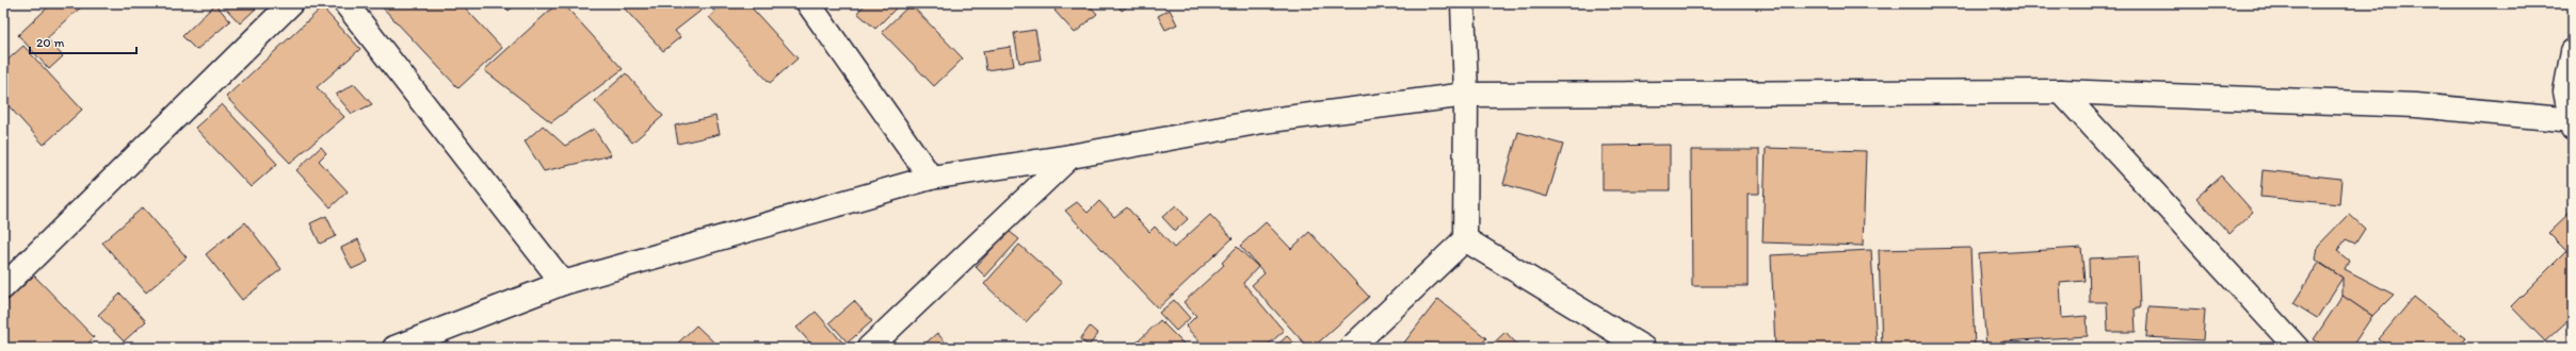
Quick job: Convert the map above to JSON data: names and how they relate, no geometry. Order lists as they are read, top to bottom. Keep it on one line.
{"scale_bar":"20 m"}
